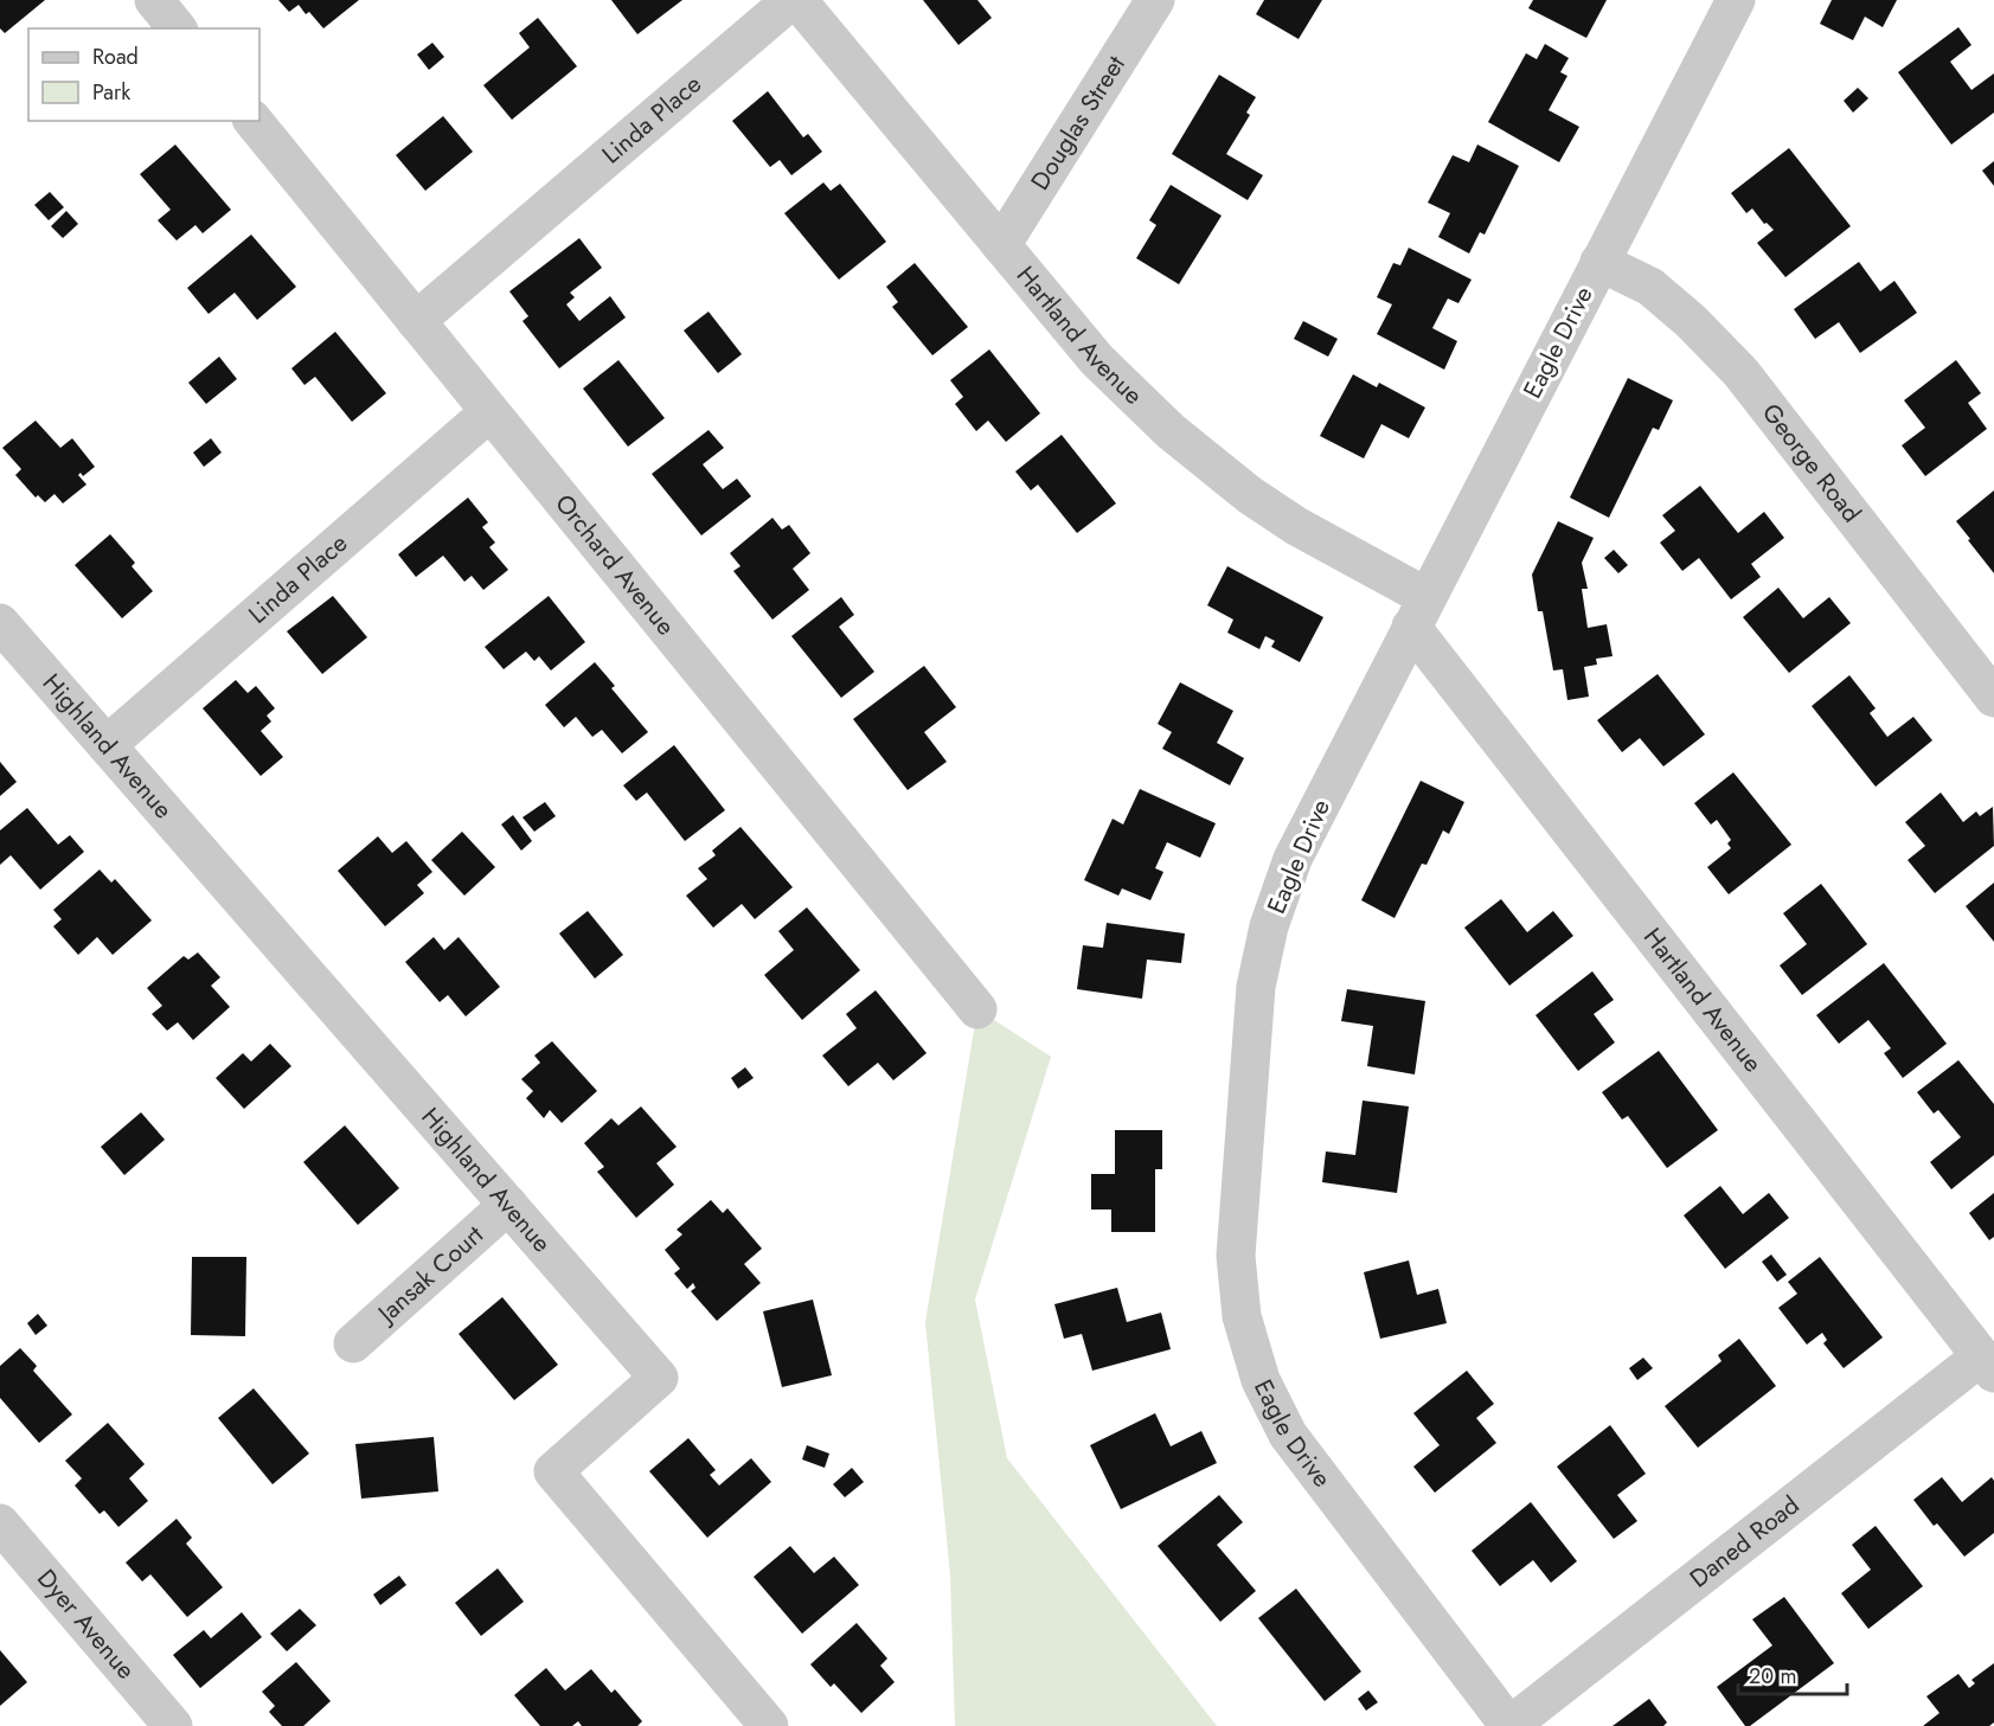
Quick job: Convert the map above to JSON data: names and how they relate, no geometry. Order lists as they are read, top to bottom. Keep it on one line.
{"streets":{"street":["Linda Place","Douglas Street","Hartland Avenue","Eagle Drive","George Road","Orchard Avenue","Highland Avenue","Jansak Court","Daned Road","Dyer Avenue"]},"crossings":[["Linda Place","Orchard Avenue"],["Linda Place","Highland Avenue"],["Douglas Street","Hartland Avenue"],["Hartland Avenue","Eagle Drive"],["Hartland Avenue","Daned Road"],["Eagle Drive","George Road"],["Eagle Drive","Daned Road"],["Highland Avenue","Jansak Court"]],"legend":["Road","Park"],"scale_bar":"20 m"}
